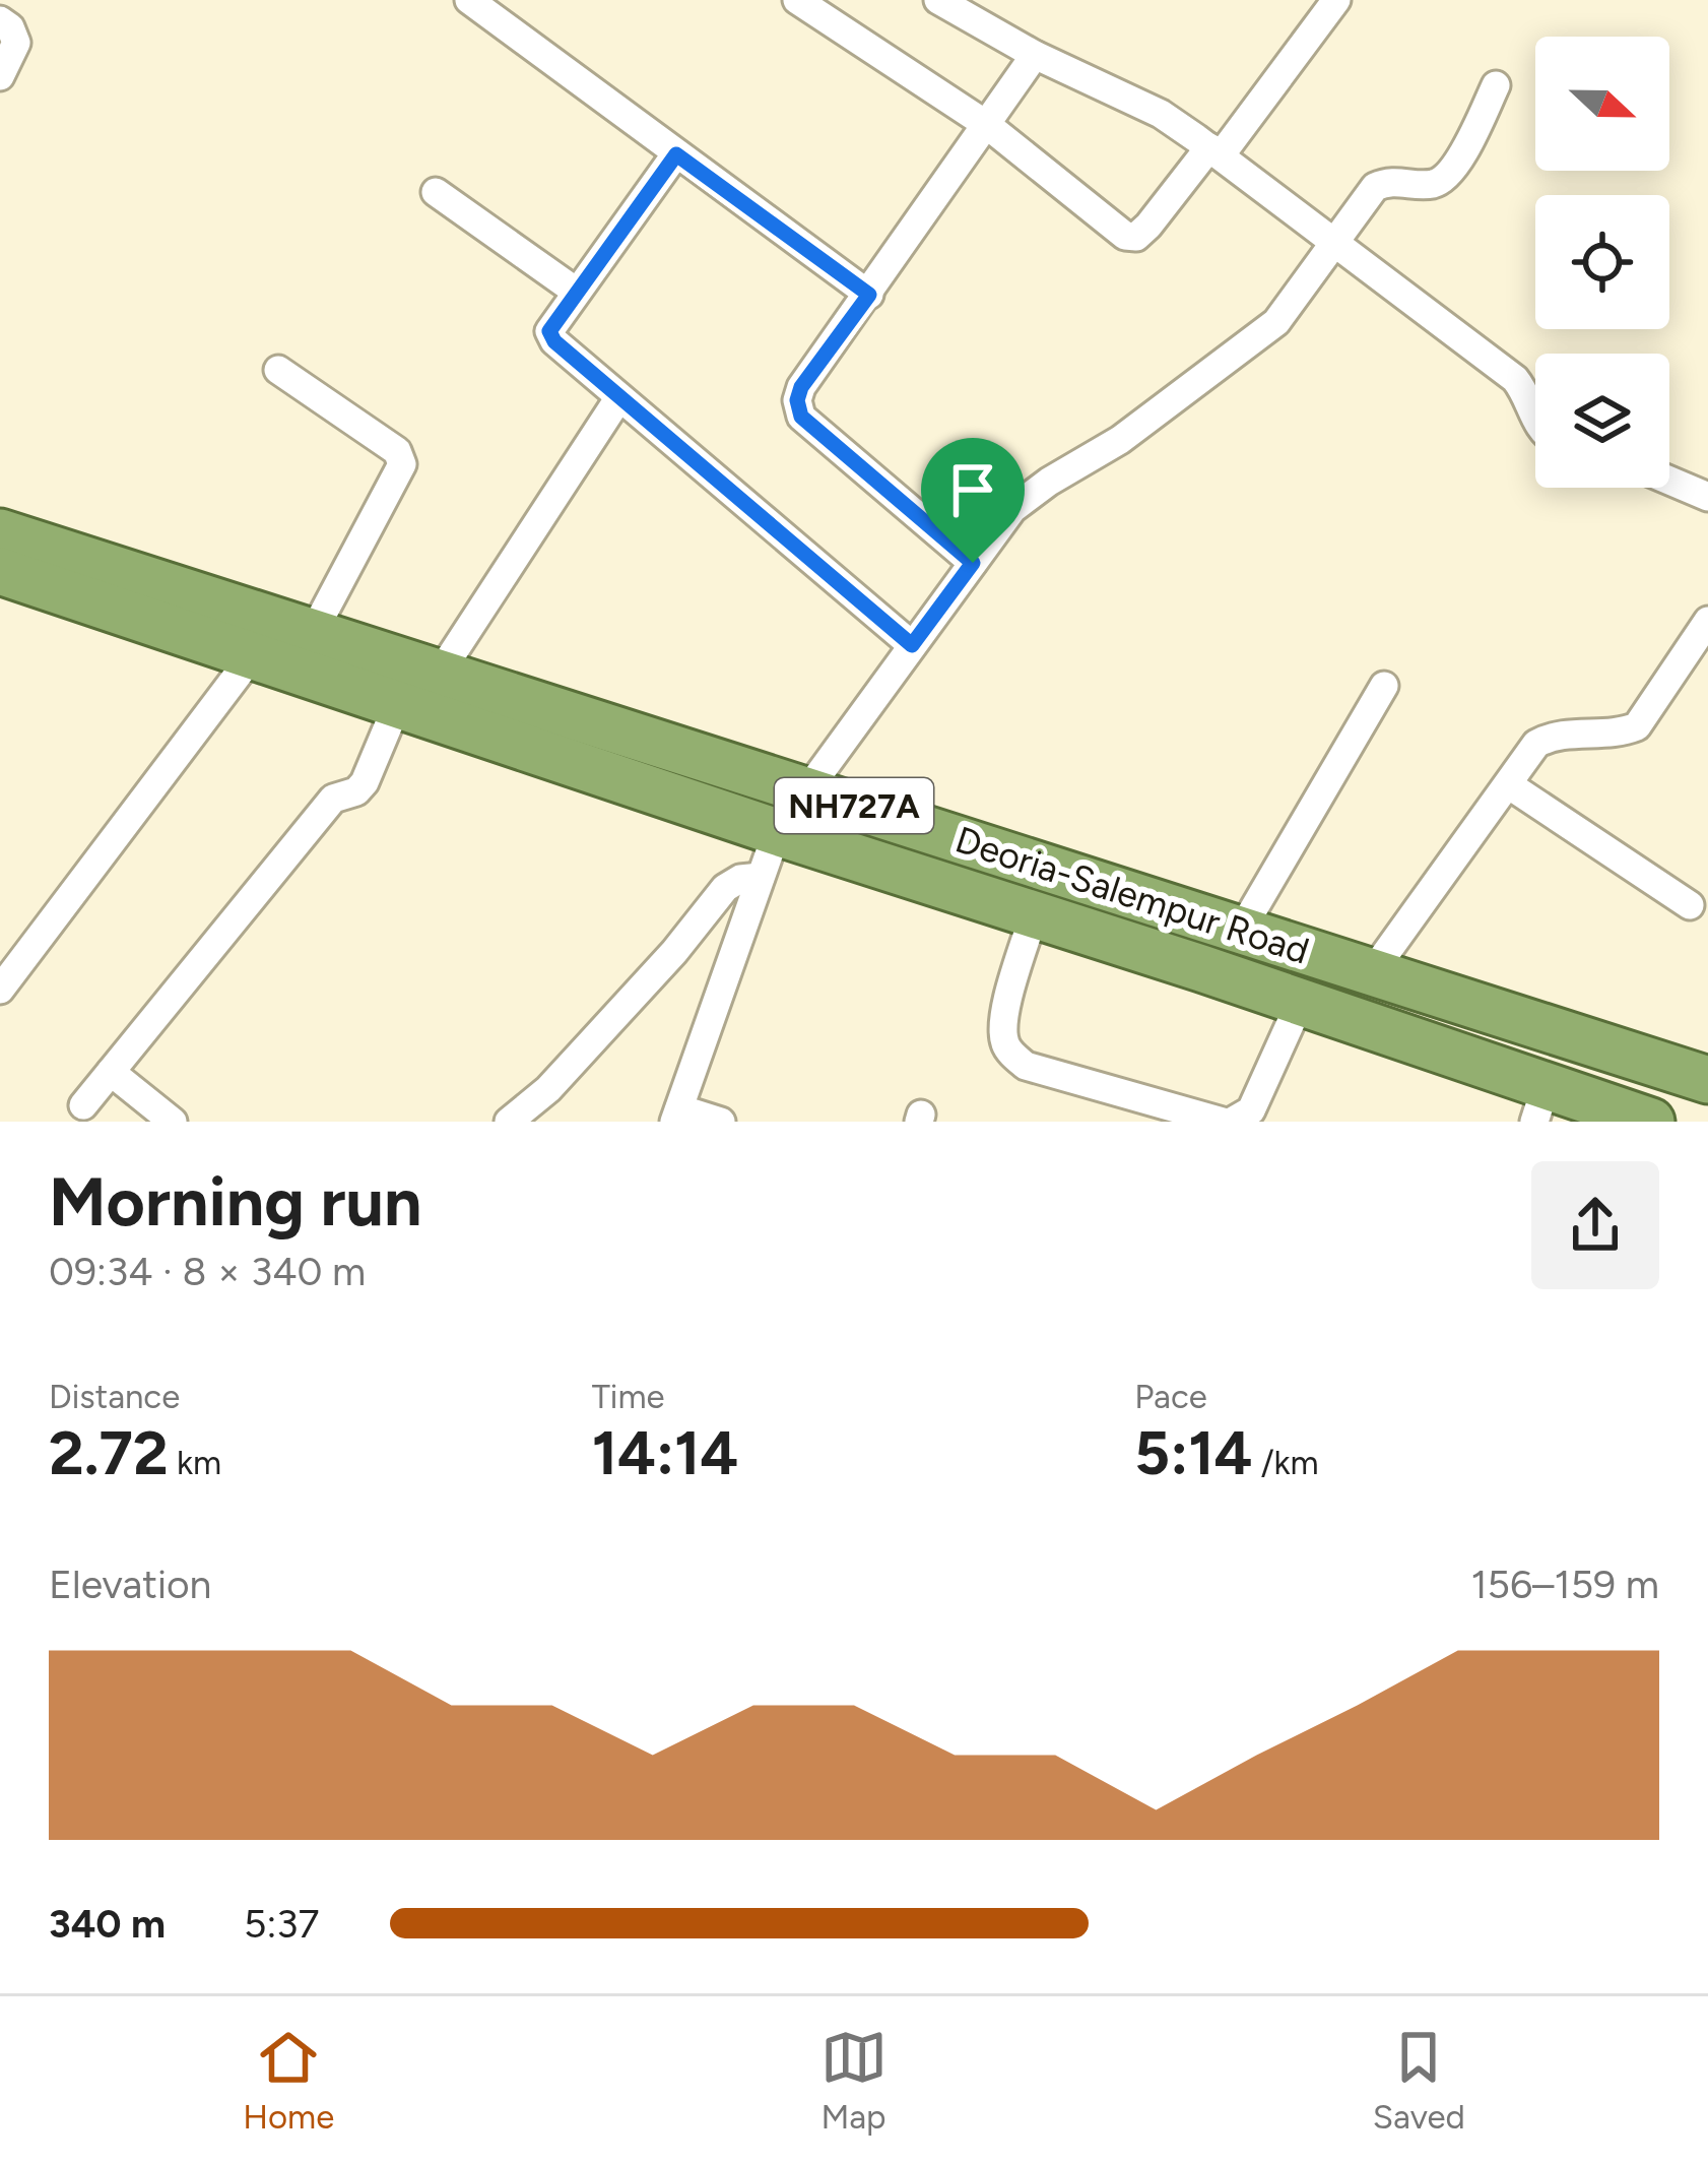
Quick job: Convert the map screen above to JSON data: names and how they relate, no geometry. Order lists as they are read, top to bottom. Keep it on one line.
{"streets":{"highway":["NH727A","Deoria-Salempur Road"]},"north":"right","page":{"heading":["Morning run","09:34 · 8 × 340 m"],"stats":[["Distance","2.72 km"],["Time","14:14"],["Pace","5:14 /km"]],"chart":["Elevation","156–159 m"],"list":[{"name":"340 m","note":"5:37"}],"tabs":["Home","Map","Saved"]}}
